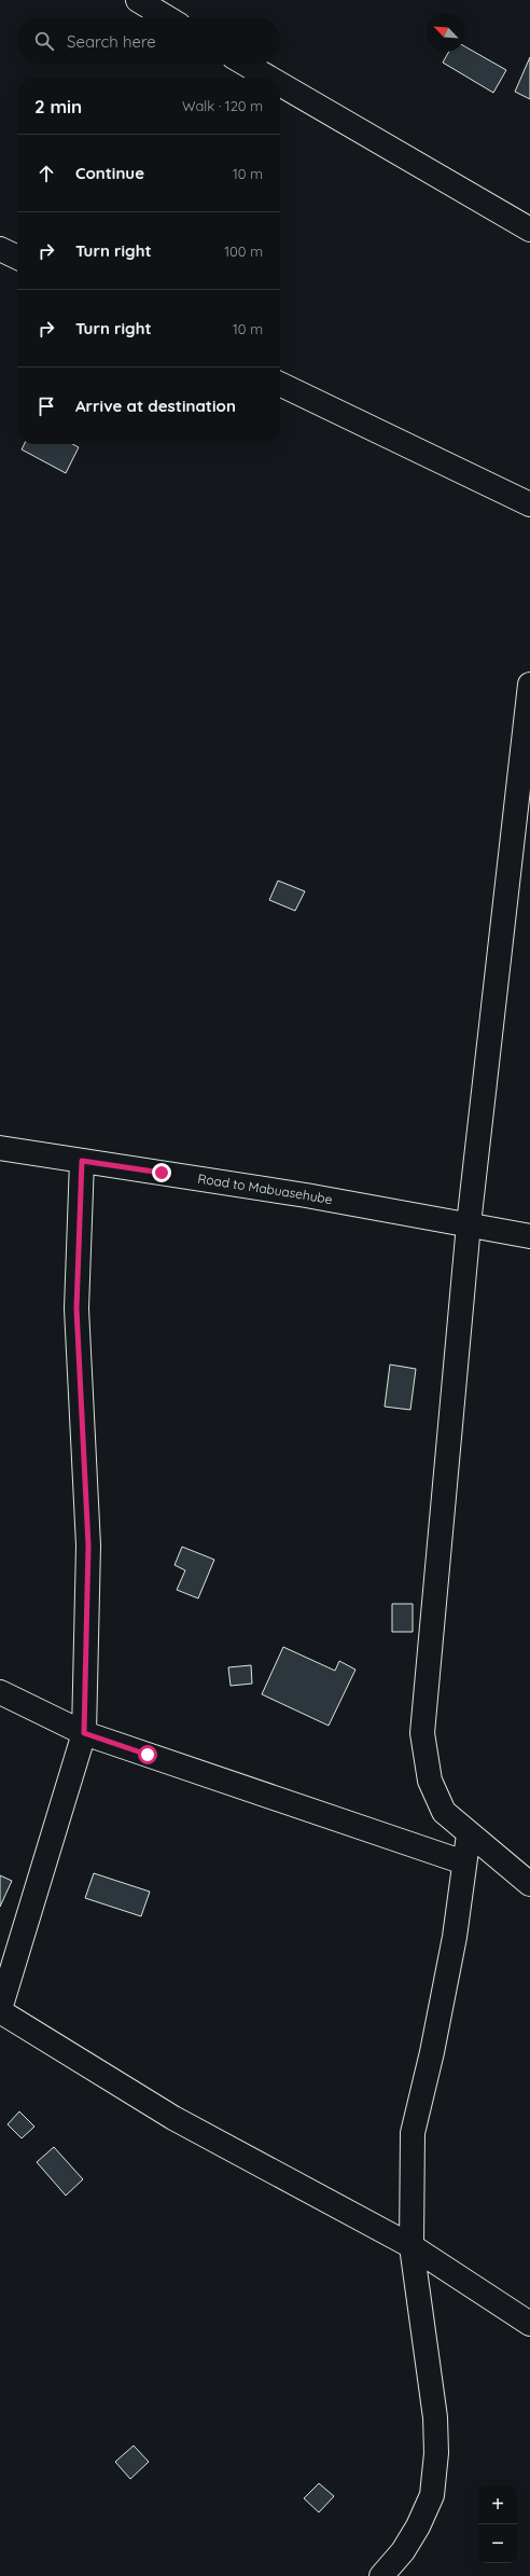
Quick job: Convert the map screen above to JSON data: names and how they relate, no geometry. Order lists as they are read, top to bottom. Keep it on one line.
{"streets":{"street":["Road to Mabuasehube"]},"north":"top left","page":{"search":"Search here","heading":["2 min","Walk · 120 m"],"list":[["Continue","10 m"],["Turn right","100 m"],["Turn right","10 m"],"Arrive at destination"],"map_buttons":["+","−"]}}
